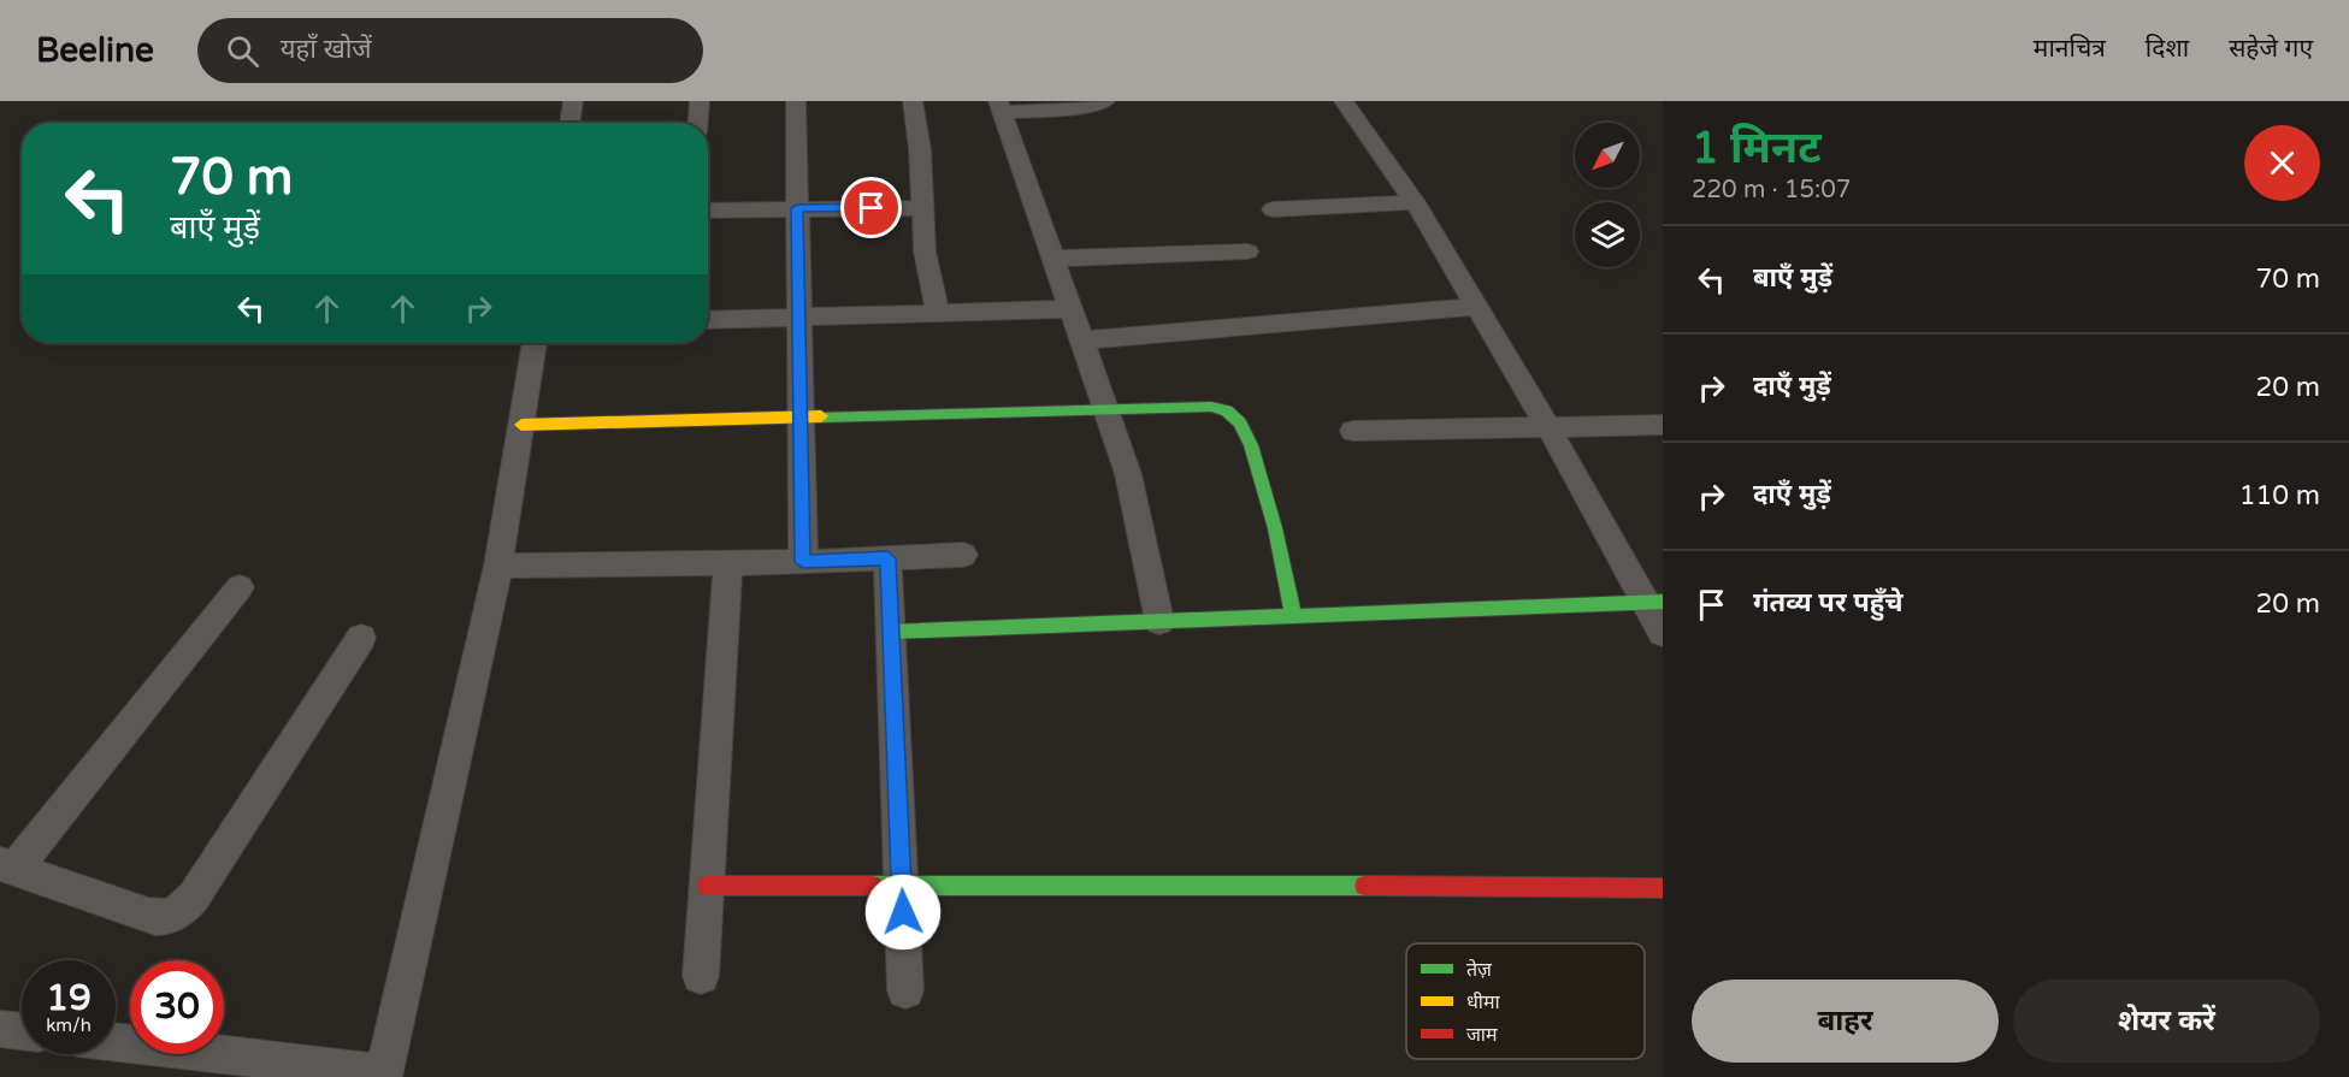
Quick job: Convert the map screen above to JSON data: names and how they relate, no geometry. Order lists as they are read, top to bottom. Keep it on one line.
{"legend":["तेज़","धीमा","जाम"],"north":"bottom left","page":{"header":"Beeline","search":"यहाँ खोजें","nav":["मानचित्र","दिशा","सहेजे गए"],"heading":["1 मिनट","220 m · 15:07"],"turn":["70 m","बाएँ मुड़ें"],"list":[{"name":"बाएँ मुड़ें","value":"70 m"},{"name":"दाएँ मुड़ें","value":"20 m"},{"name":"दाएँ मुड़ें","value":"110 m"},{"name":"गंतव्य पर पहुँचे","value":"20 m"}],"speed":"19 km/h","limit":"30","buttons":["बाहर","शेयर करें"]}}
